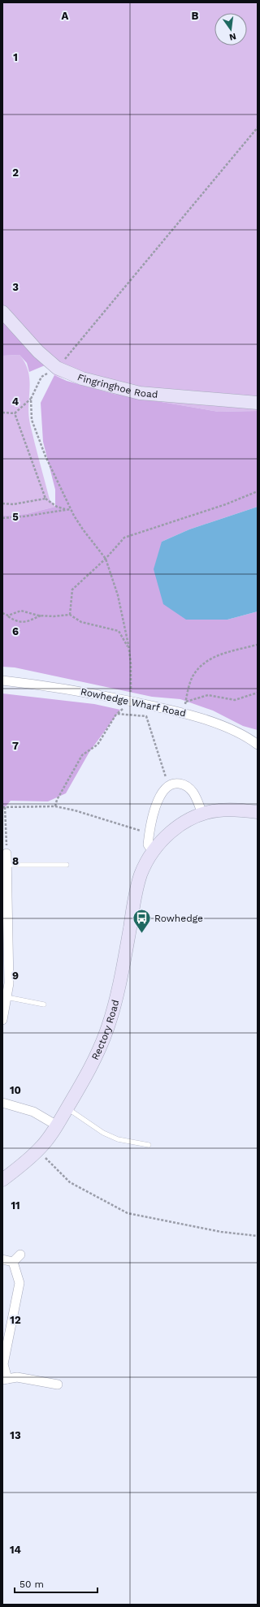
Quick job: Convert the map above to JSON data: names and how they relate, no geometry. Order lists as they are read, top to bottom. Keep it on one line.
{"streets":{"street":["Fingringhoe Road","Rowhedge Wharf Road","Rectory Road"]},"places":{"bus stop":["Rowhedge"]},"scale_bar":"50 m","north":"bottom","grid":{"columns":["A","B"],"rows":["1","2","3","4","5","6","7","8","9","10","11","12","13","14"]}}
